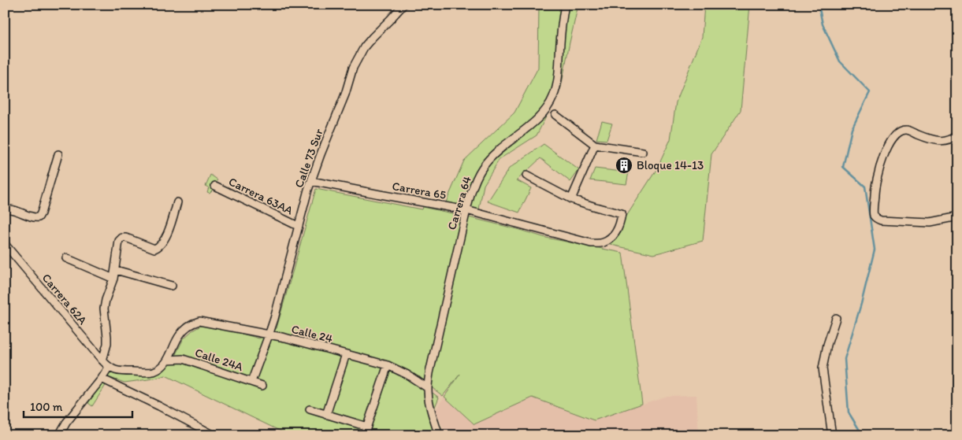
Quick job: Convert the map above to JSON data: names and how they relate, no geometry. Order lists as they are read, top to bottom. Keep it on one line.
{"streets":{"street":["Calle 73 Sur","Carrera 65","Carrera 63AA","Carrera 64","Carrera 62A","Calle 24","Calle 24A"]},"crossings":[["Calle 73 Sur","Carrera 65"],["Calle 73 Sur","Carrera 63AA"],["Calle 73 Sur","Calle 24"],["Calle 73 Sur","Calle 24A"],["Carrera 65","Carrera 64"],["Carrera 64","Calle 24"],["Calle 24","Calle 24A"]],"places":{"building":["Bloque 14-13"]},"scale_bar":"100 m"}
